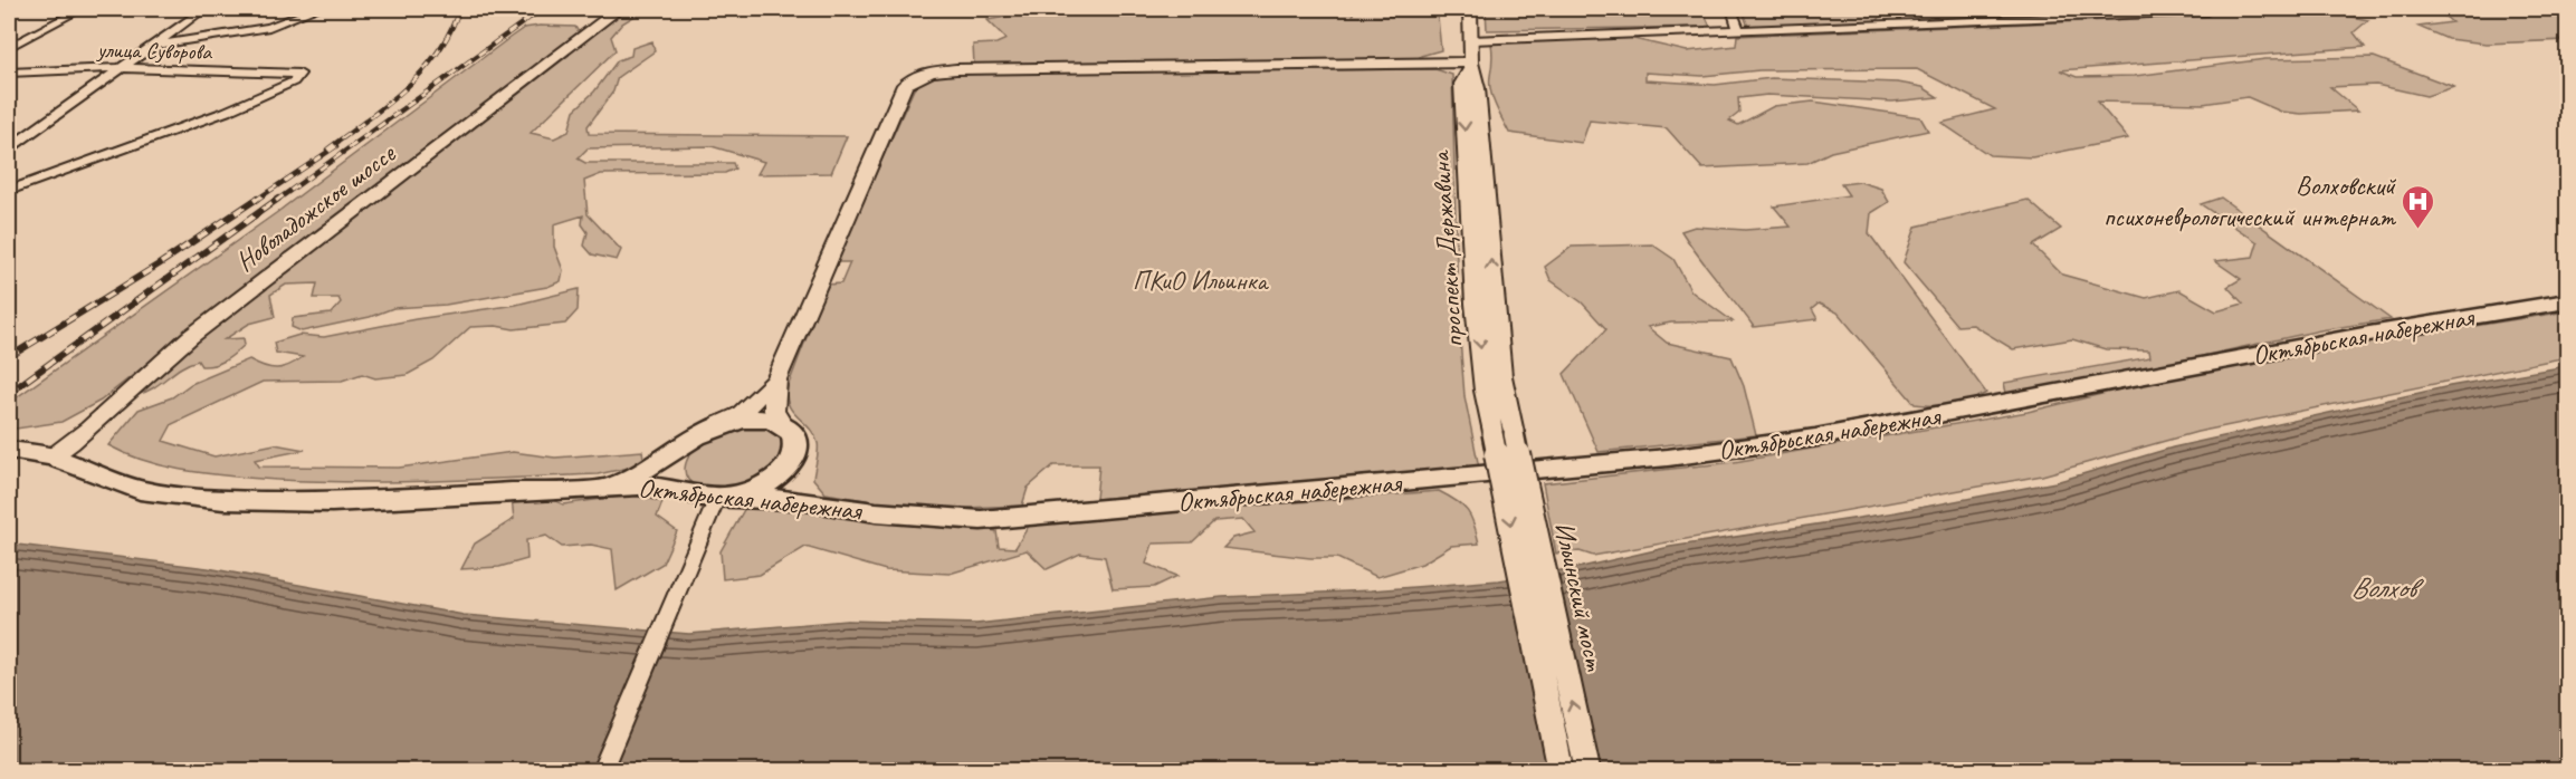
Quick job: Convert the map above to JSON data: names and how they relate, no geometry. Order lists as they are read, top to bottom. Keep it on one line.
{"streets":{"main road":["Новоладожское шоссе","проспект Державина","Октябрьская набережная","Ильинский мост"],"street":["улица Суворова"]},"crossings":[["Новоладожское шоссе","Октябрьская набережная"],["проспект Державина","Ильинский мост"]],"water":["Волхов"],"parks":["ПКиО Ильинка"],"places":{"hospital":["Волховский психоневрологический интернат"]}}
